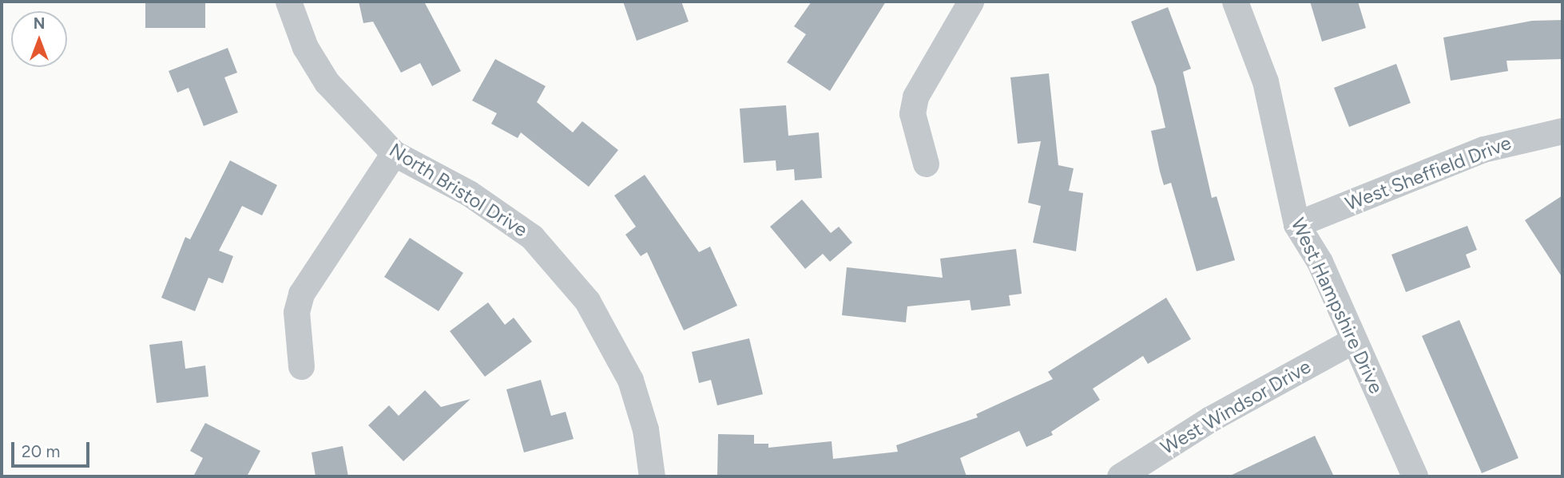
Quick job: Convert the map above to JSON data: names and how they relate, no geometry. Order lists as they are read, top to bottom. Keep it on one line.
{"streets":{"street":["West Sheffield Drive","North Bristol Drive","West Hampshire Drive","West Windsor Drive"]},"crossings":[["West Sheffield Drive","West Hampshire Drive"],["West Hampshire Drive","West Windsor Drive"]],"scale_bar":"20 m","north":"top"}
